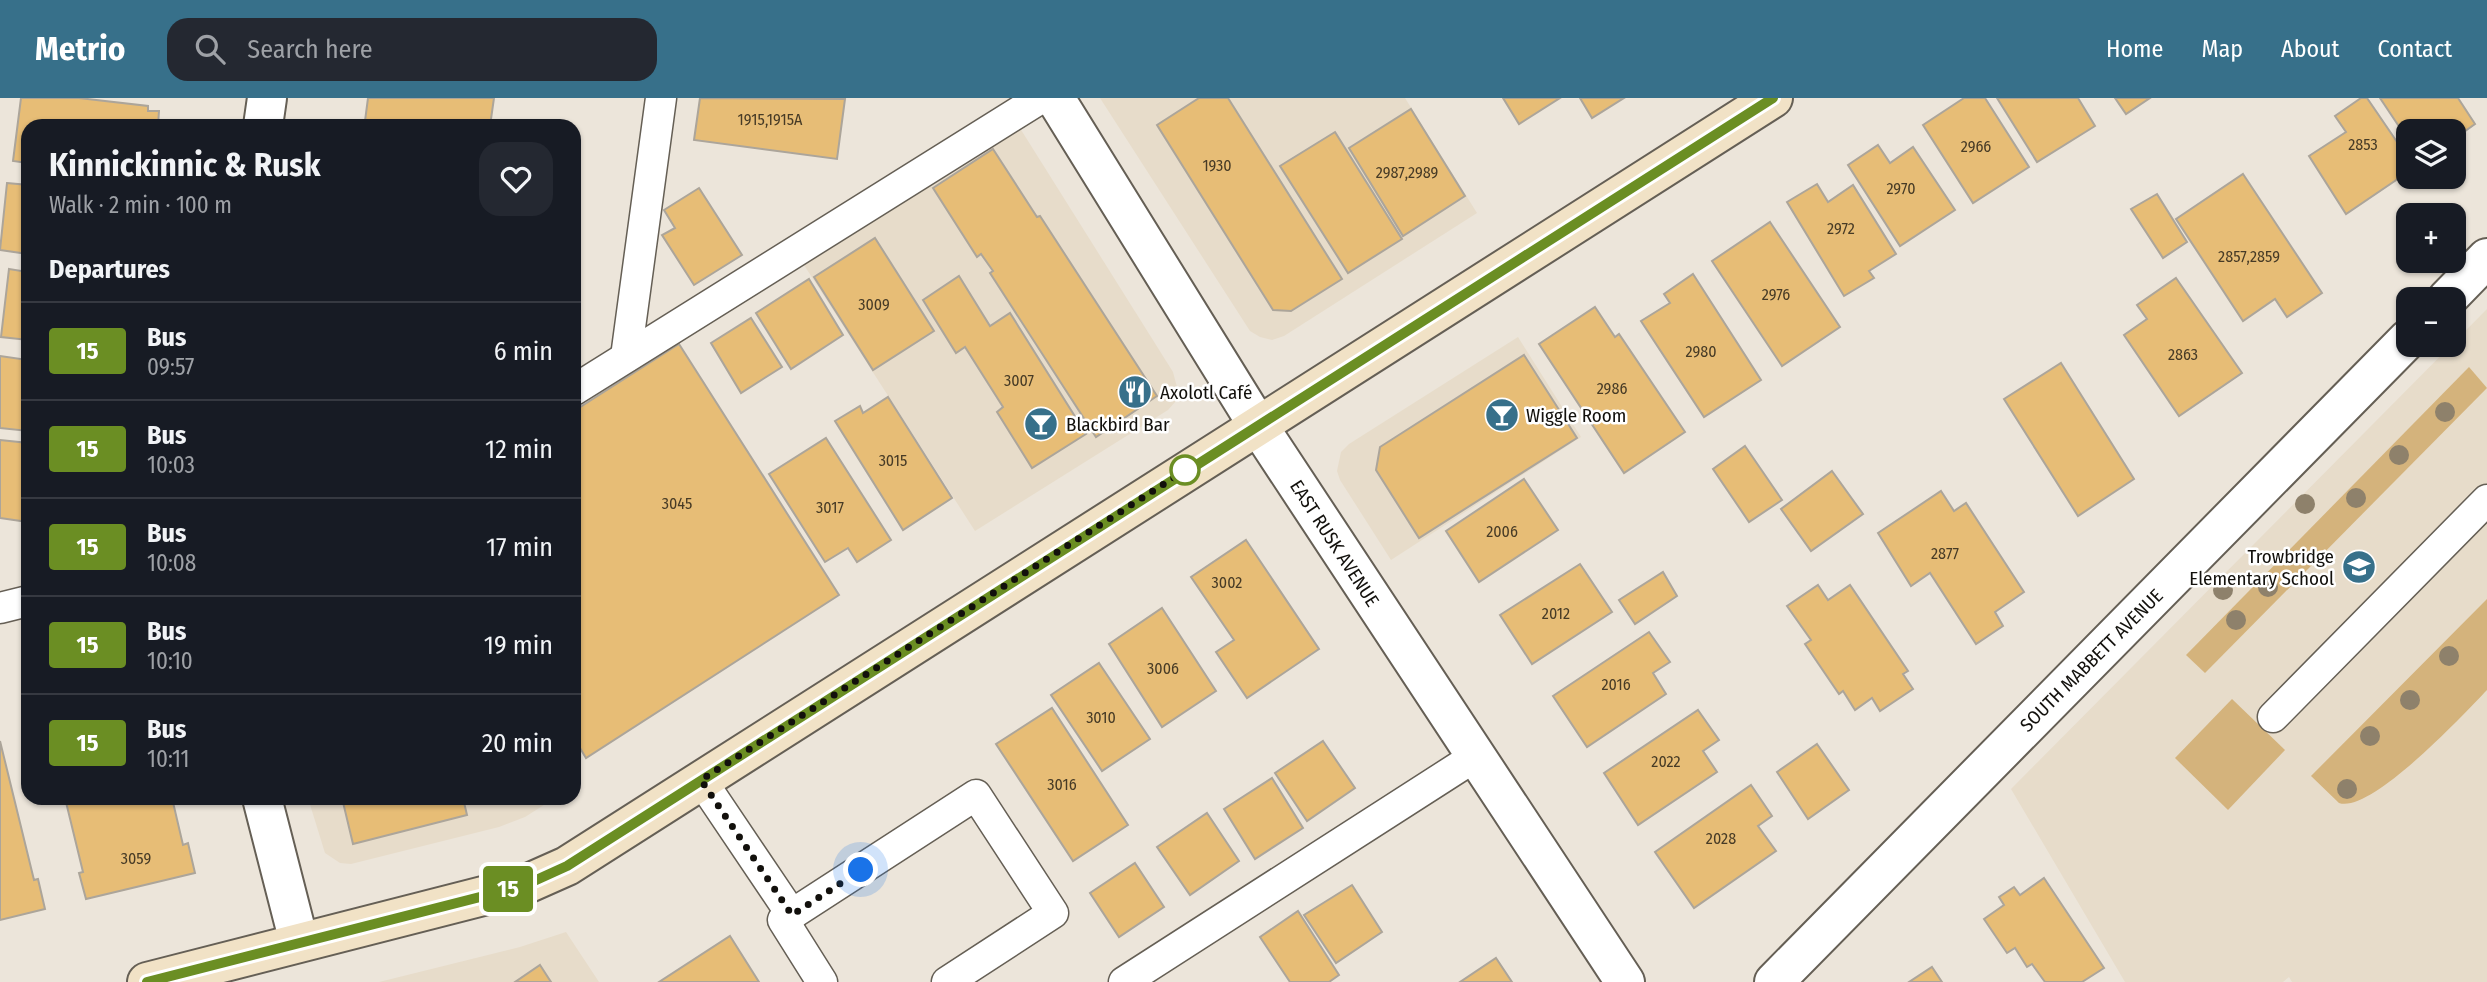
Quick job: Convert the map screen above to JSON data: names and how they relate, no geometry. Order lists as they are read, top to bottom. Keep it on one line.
{"streets":{"street":["EAST RUSK AVENUE","SOUTH MABBETT AVENUE"]},"places":{"restaurant":["Axolotl Café"],"bar":["Wiggle Room","Blackbird Bar"],"school or university":["Trowbridge Elementary School"]},"lines":["bus line 15"],"house_numbers":["1915,1915A","2853","2966","1930","2987,2989","2970","2972","2857,2859","2976","3009","2980","2863","3007","2986","3015","3045","3017","2006","2877","3002","2012","3006","2016","3010","2022","3016","2028","3059"],"page":{"header":"Metrio","search":"Search here","nav":["Home","Map","About","Contact"],"on_map":"15","map_buttons":["+","−"],"heading":[["Kinnickinnic & Rusk","Walk · 2 min · 100 m"],"Departures"],"list":[{"mark":"15","name":"Bus","note":"09:57","value":"6 min"},{"mark":"15","name":"Bus","note":"10:03","value":"12 min"},{"mark":"15","name":"Bus","note":"10:08","value":"17 min"},{"mark":"15","name":"Bus","note":"10:10","value":"19 min"},{"mark":"15","name":"Bus","note":"10:11","value":"20 min"}]}}
